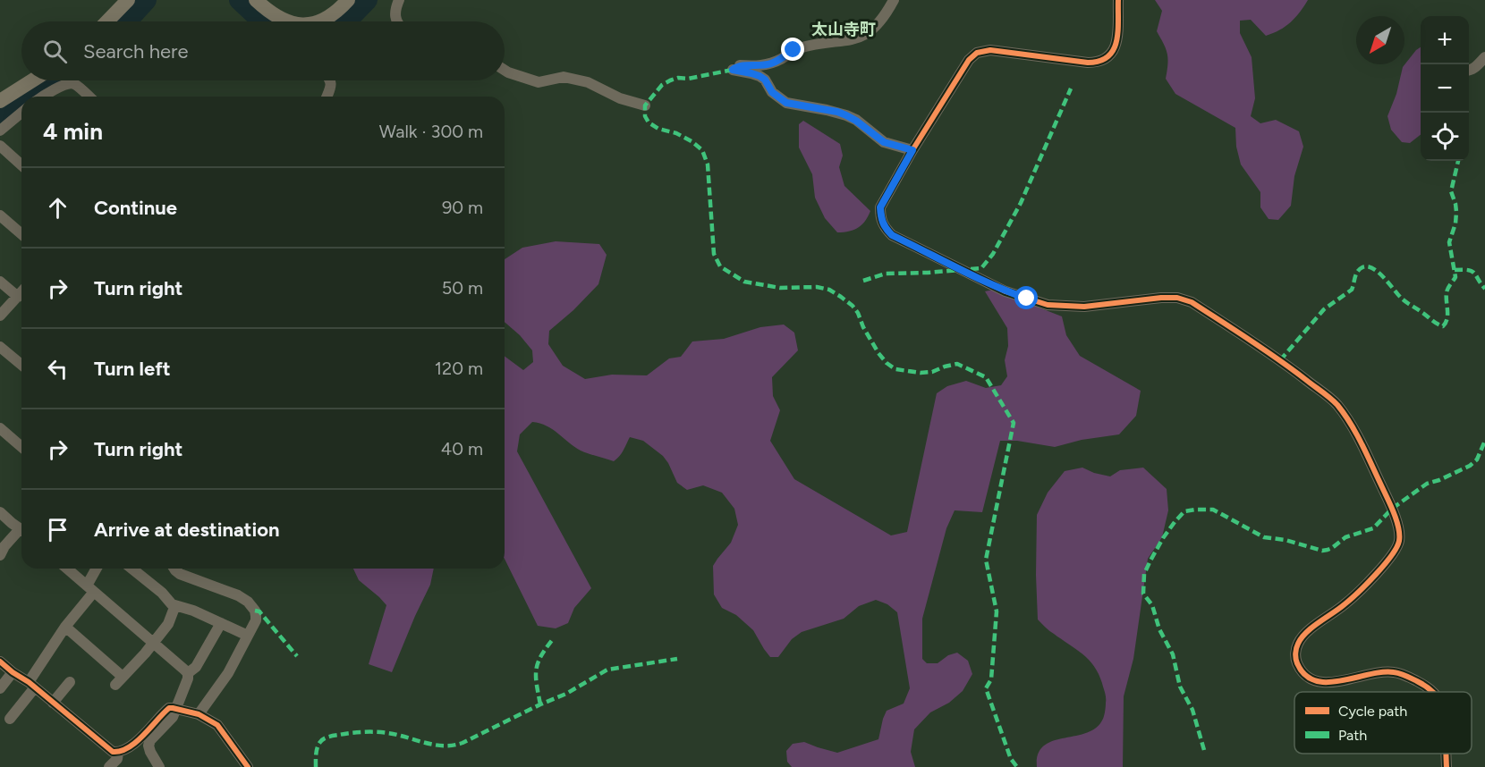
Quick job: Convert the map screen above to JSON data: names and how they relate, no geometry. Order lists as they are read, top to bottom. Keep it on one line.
{"districts":["太山寺町"],"legend":["Cycle path","Path"],"north":"bottom left","page":{"map_buttons":["+","−"],"search":"Search here","heading":["4 min","Walk · 300 m"],"list":[["Continue","90 m"],["Turn right","50 m"],["Turn left","120 m"],["Turn right","40 m"],"Arrive at destination"]}}
